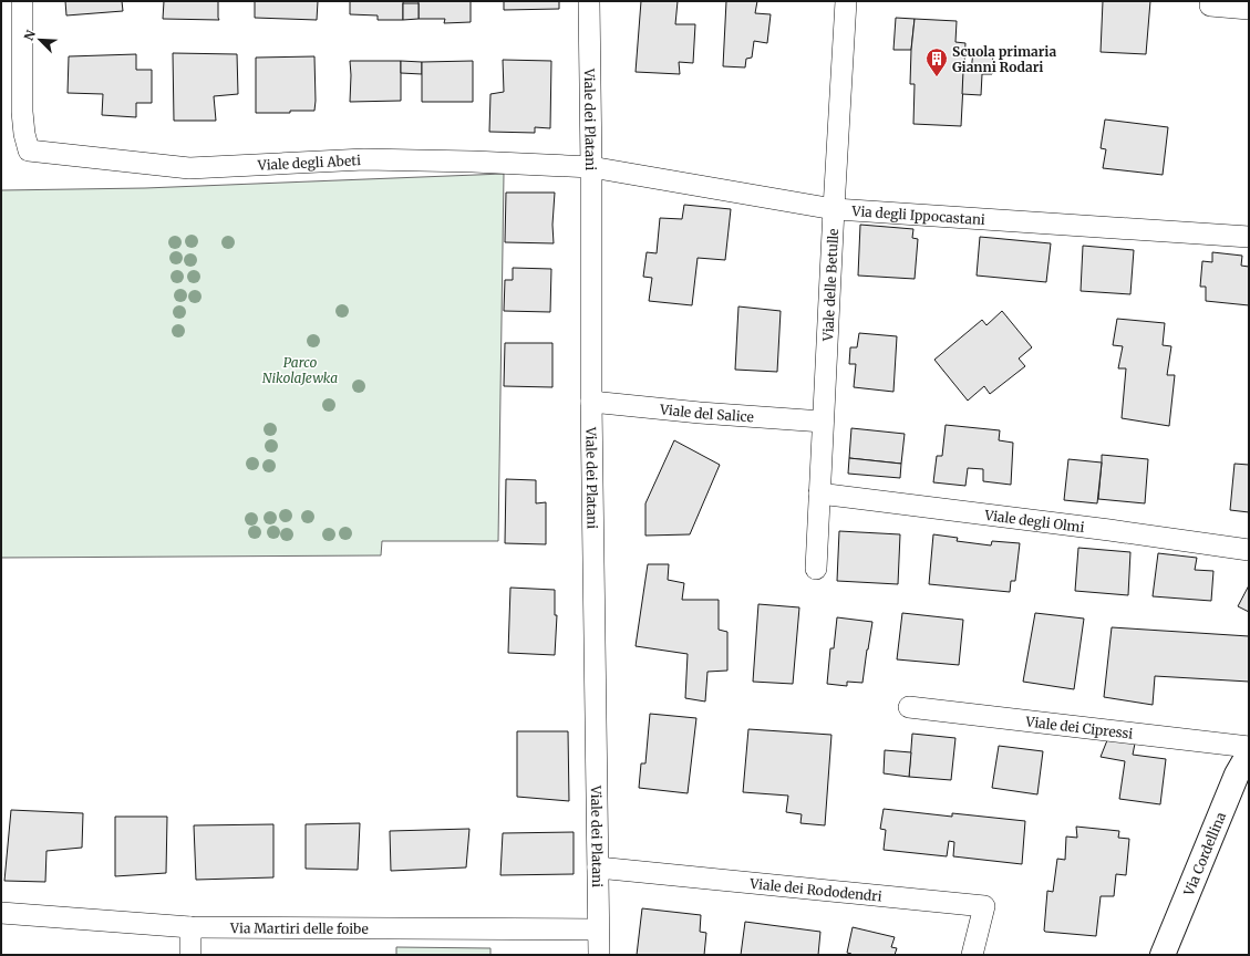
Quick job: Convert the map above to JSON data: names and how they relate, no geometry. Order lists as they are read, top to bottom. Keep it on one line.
{"streets":{"street":["Viale dei Platani","Viale degli Abeti","Via degli Ippocastani","Viale delle Betulle","Viale del Salice","Viale degli Olmi","Viale dei Cipressi","Via Cordellina","Viale dei Rododendri","Via Martiri delle foibe"]},"crossings":[["Viale dei Platani","Viale degli Abeti"],["Viale dei Platani","Via degli Ippocastani"],["Viale dei Platani","Viale del Salice"],["Viale dei Platani","Viale dei Rododendri"],["Viale dei Platani","Via Martiri delle foibe"],["Viale degli Abeti","Via degli Ippocastani"],["Via degli Ippocastani","Viale delle Betulle"],["Viale delle Betulle","Viale del Salice"],["Viale delle Betulle","Viale degli Olmi"]],"parks":["Parco NikolaJewka"],"places":{"building":["Scuola primaria Gianni Rodari"]},"north":"top left"}
